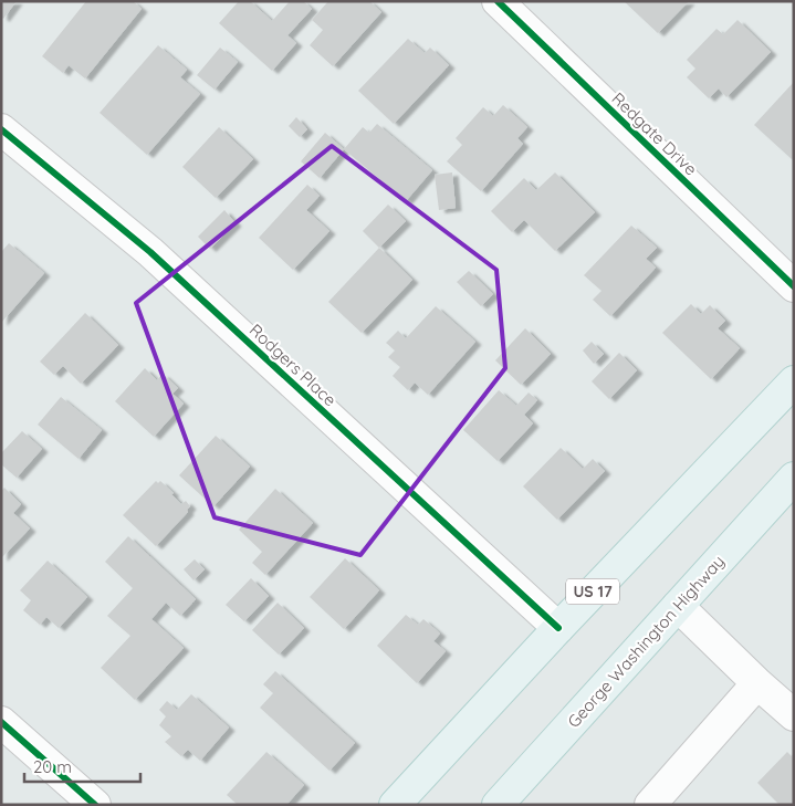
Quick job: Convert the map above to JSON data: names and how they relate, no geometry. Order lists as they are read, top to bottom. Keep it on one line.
{"streets":{"main road":["US 17","George Washington Highway"],"street":["Redgate Drive","Rodgers Place"]},"crossings":[["Rodgers Place","US 17"]],"scale_bar":"20 m"}
